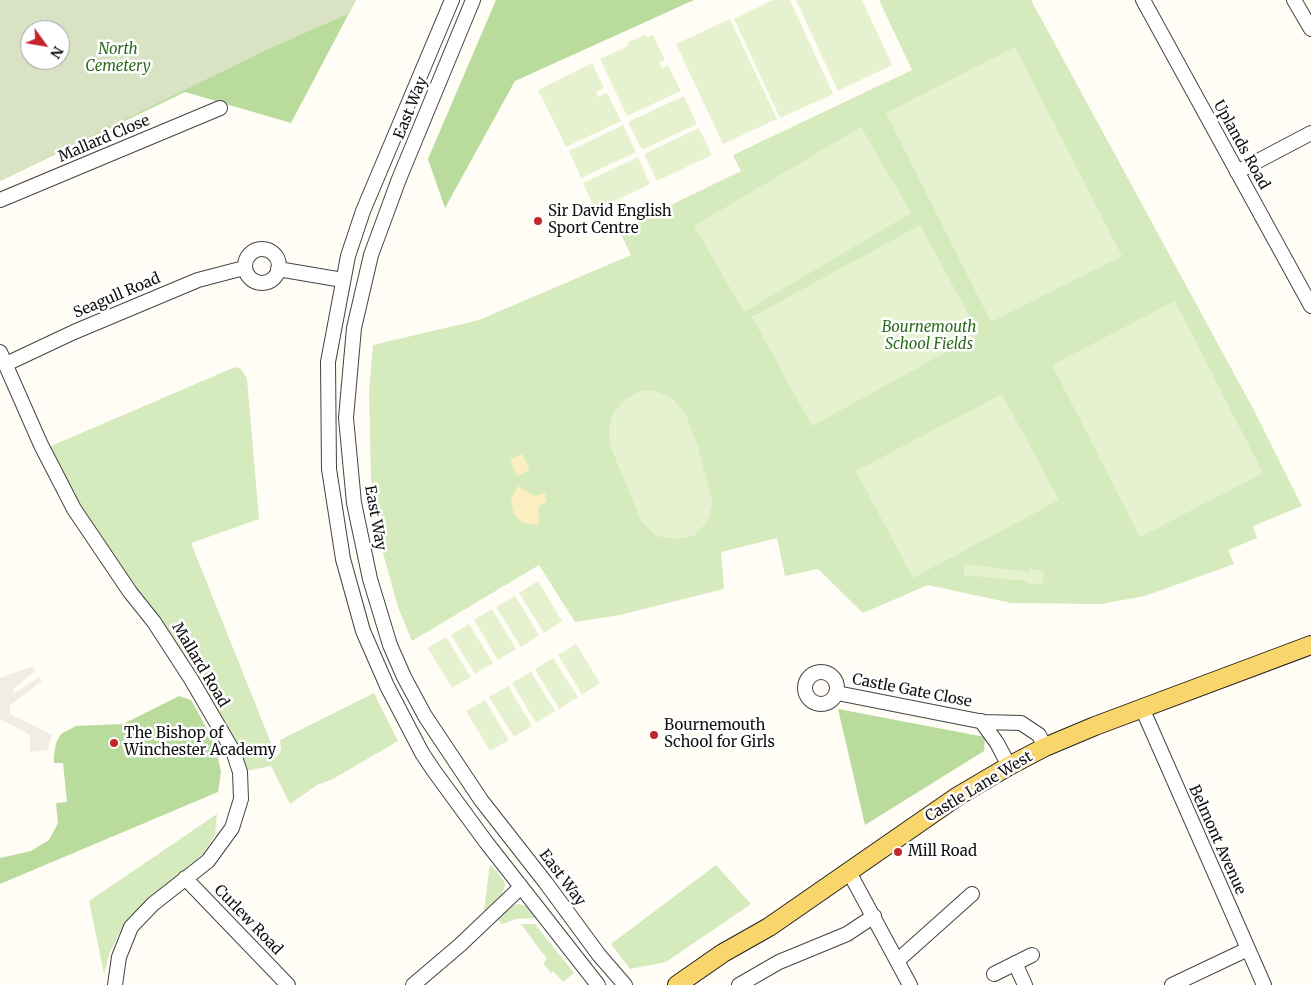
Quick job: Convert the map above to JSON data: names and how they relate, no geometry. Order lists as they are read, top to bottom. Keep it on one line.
{"streets":{"main road":["Castle Lane West"],"street":["East Way","Mallard Close","Uplands Road","Seagull Road","Mallard Road","Castle Gate Close","Belmont Avenue","Curlew Road"]},"crossings":[["Seagull Road","Mallard Road"],["Mallard Road","Curlew Road"],["Castle Gate Close","Castle Lane West"],["Castle Lane West","Belmont Avenue"]],"parks":["North Cemetery","Bournemouth School Fields"],"places":["Sir David English Sport Centre","Bournemouth School for Girls","The Bishop of Winchester Academy","Mill Road"],"north":"bottom right"}
